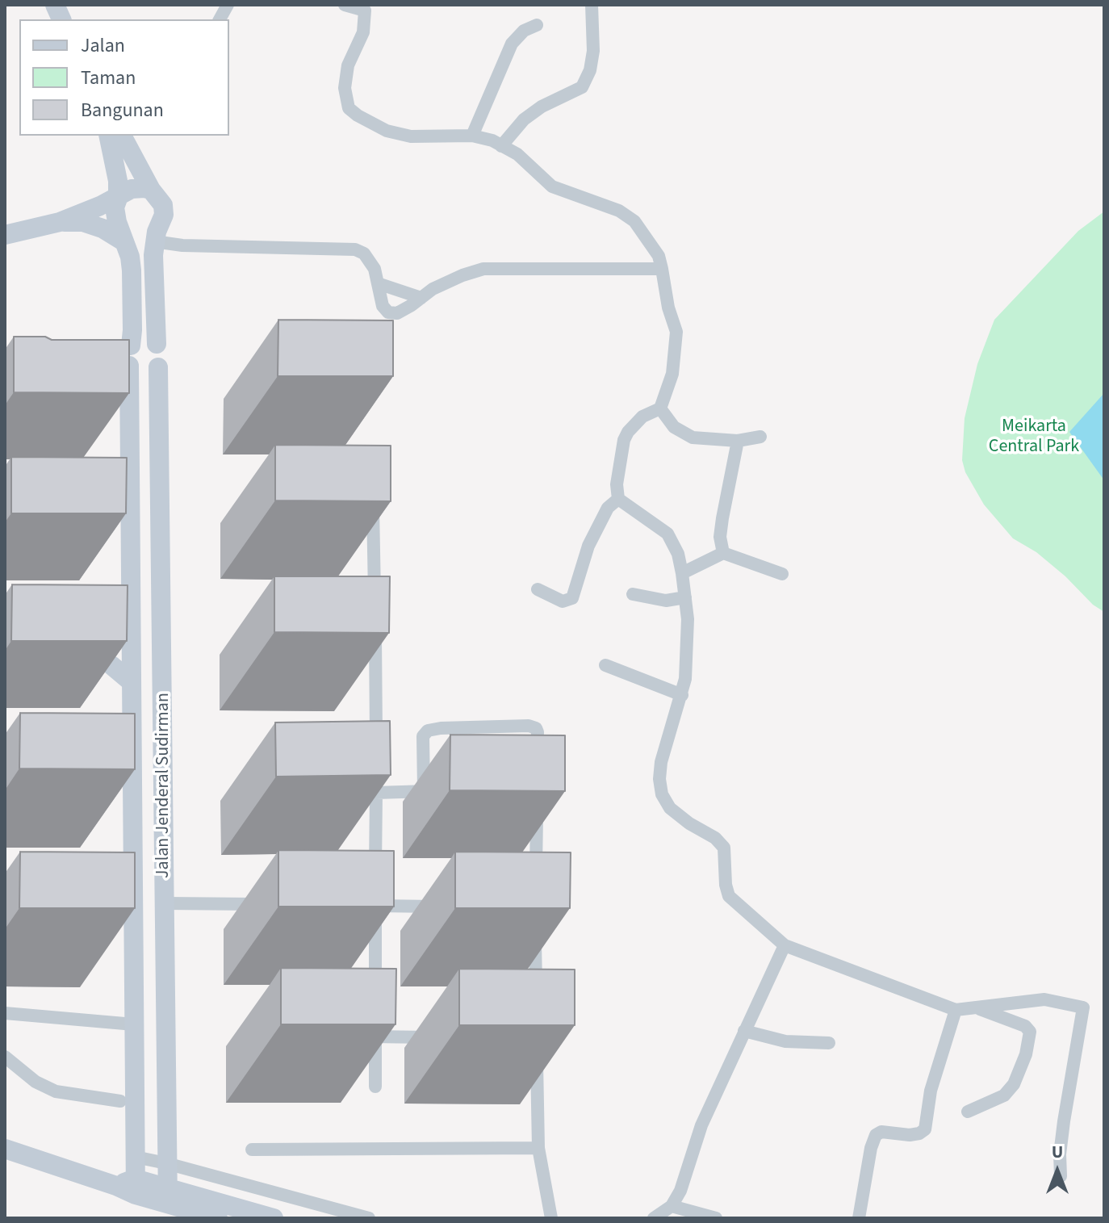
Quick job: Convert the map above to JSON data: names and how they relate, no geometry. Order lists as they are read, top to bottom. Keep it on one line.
{"streets":{"street":["Jalan Jenderal Sudirman"]},"parks":["Meikarta Central Park"],"legend":["Jalan","Taman","Bangunan"],"north":"top"}
